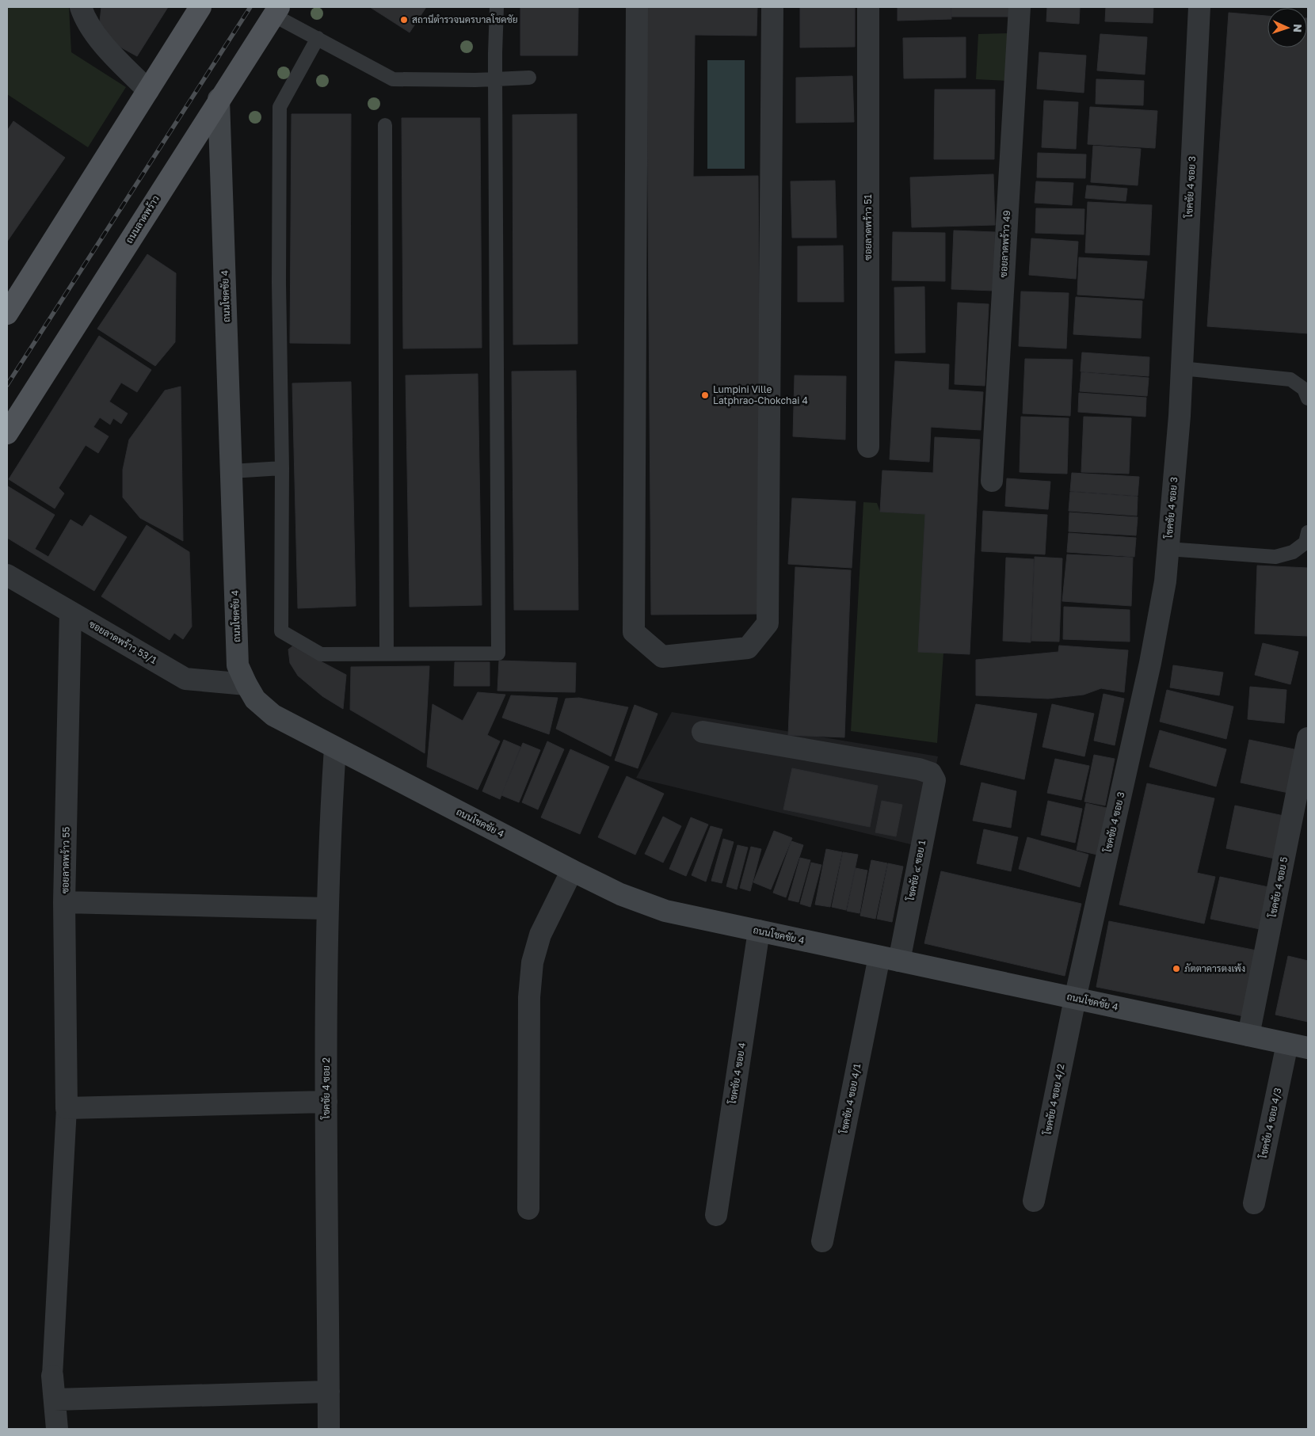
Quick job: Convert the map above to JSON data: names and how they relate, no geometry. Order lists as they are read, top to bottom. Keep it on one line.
{"streets":{"main road":["ถนนลาดพร้าว","ถนนโชคชัย 4"],"street":["โชคชัย 4 ซอย 3","ซอยลาดพร้าว 51","ซอยลาดพร้าว 49","ซอยลาดพร้าว 53/1","ซอยลาดพร้าว 55","โชคชัย ๔ ซอย 1","โชคชัย 4 ซอย 5","โชคชัย 4 ซอย 4","โชคชัย 4 ซอย 2","โชคชัย 4 ซอย 4/1","โชคชัย 4 ซอย 4/2","โชคชัย 4 ซอย 4/3"]},"crossings":[["โชคชัย 4 ซอย 3","ถนนโชคชัย 4"],["โชคชัย 4 ซอย 3","โชคชัย 4 ซอย 4/2"],["ถนนลาดพร้าว","ถนนโชคชัย 4"],["ถนนโชคชัย 4","ซอยลาดพร้าว 53/1"],["ถนนโชคชัย 4","โชคชัย ๔ ซอย 1"],["ถนนโชคชัย 4","โชคชัย 4 ซอย 5"],["ถนนโชคชัย 4","โชคชัย 4 ซอย 4"],["ถนนโชคชัย 4","โชคชัย 4 ซอย 2"],["ถนนโชคชัย 4","โชคชัย 4 ซอย 4/1"],["ถนนโชคชัย 4","โชคชัย 4 ซอย 4/2"],["ถนนโชคชัย 4","โชคชัย 4 ซอย 4/3"],["ซอยลาดพร้าว 53/1","ซอยลาดพร้าว 55"],["โชคชัย ๔ ซอย 1","โชคชัย 4 ซอย 4/1"]],"places":["สถานีตำรวจนครบาลโชคชัย","Lumpini Ville Latphrao-Chokchai 4","ภัตตาคารตงเพ้ง"],"north":"right"}
